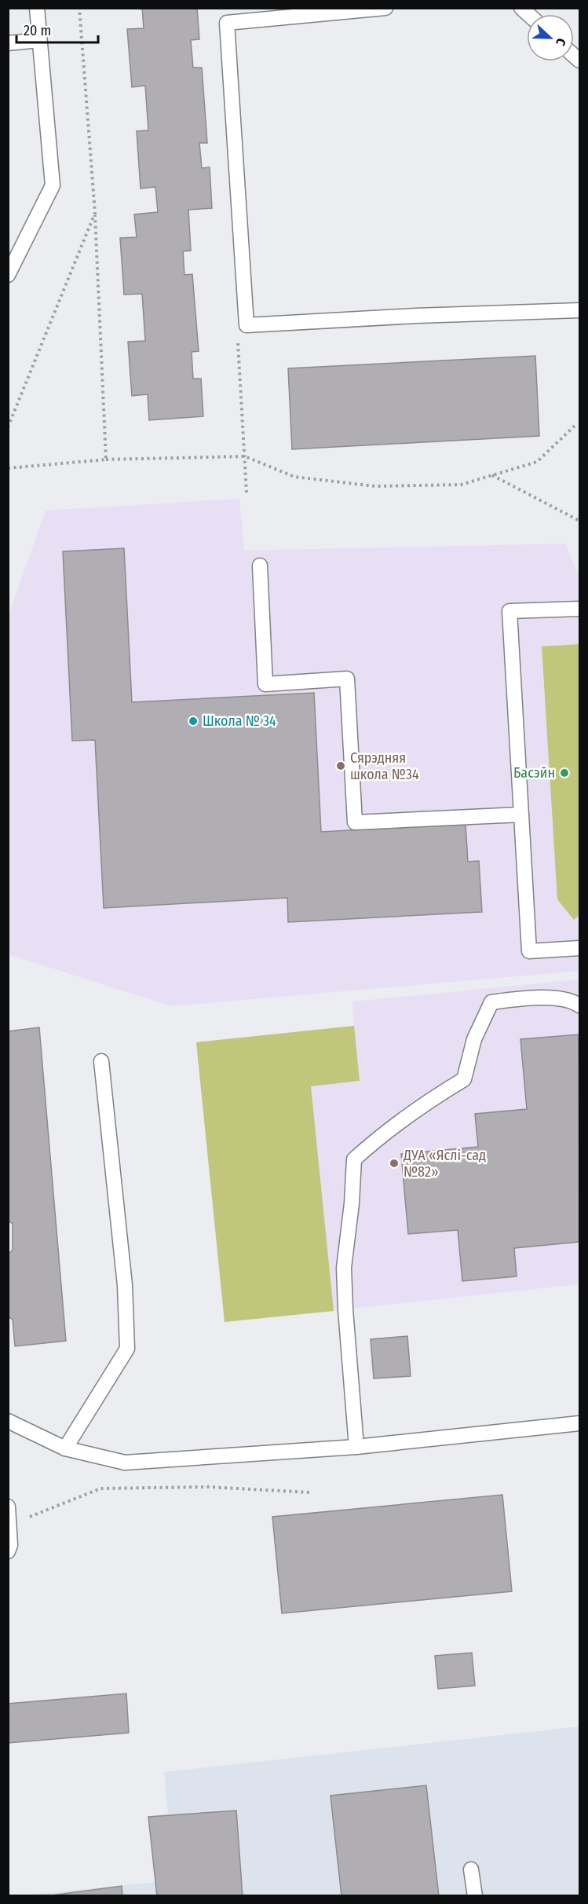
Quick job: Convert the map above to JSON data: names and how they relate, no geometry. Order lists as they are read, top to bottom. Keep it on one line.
{"places":["Школа № 34","Сярэдняя школа №34","Басэйн","ДУА «Яслі-сад №82»"],"scale_bar":"20 m","north":"right"}
